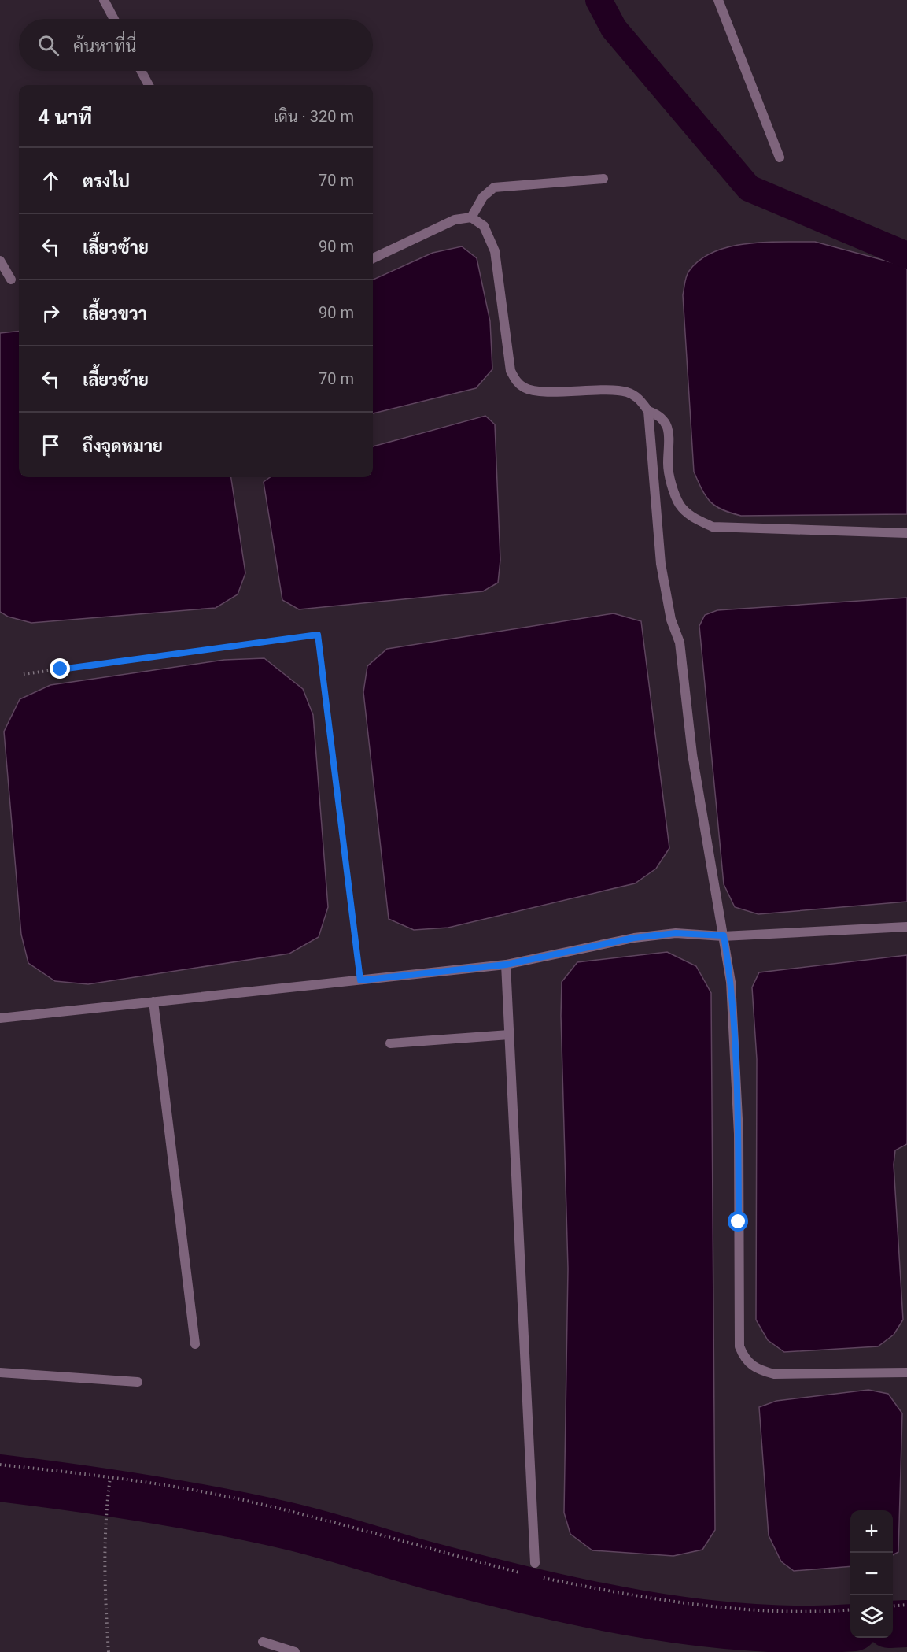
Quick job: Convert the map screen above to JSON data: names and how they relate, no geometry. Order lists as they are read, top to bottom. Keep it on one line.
{"page":{"search":"ค้นหาที่นี่","heading":["4 นาที","เดิน · 320 m"],"list":[["ตรงไป","70 m"],["เลี้ยวซ้าย","90 m"],["เลี้ยวขวา","90 m"],["เลี้ยวซ้าย","70 m"],"ถึงจุดหมาย"],"map_buttons":["+","−"]}}
